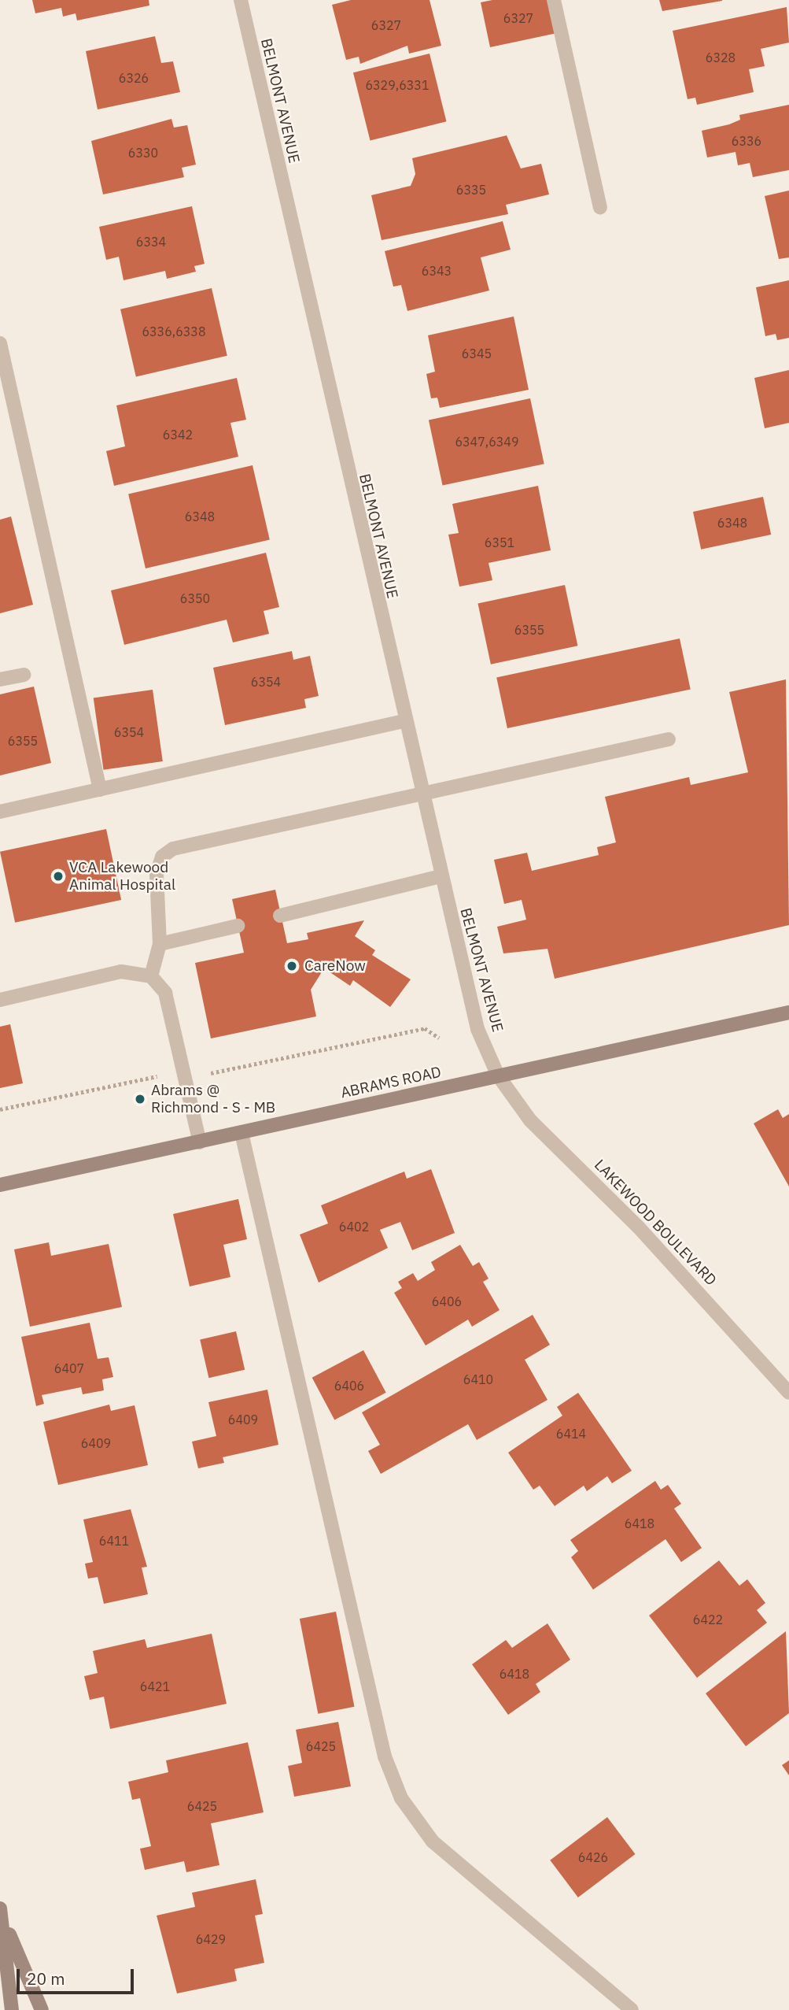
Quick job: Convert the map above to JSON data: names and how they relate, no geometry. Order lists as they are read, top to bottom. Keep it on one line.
{"streets":{"main road":["ABRAMS ROAD"],"street":["BELMONT AVENUE","LAKEWOOD BOULEVARD"]},"crossings":[["BELMONT AVENUE","ABRAMS ROAD"],["BELMONT AVENUE","LAKEWOOD BOULEVARD"],["ABRAMS ROAD","LAKEWOOD BOULEVARD"]],"places":["VCA Lakewood Animal Hospital","CareNow","Abrams @ Richmond - S - MB"],"house_numbers":["6327","6327","6328","6326","6329,6331","6336","6330","6335","6334","6343","6336,6338","6345","6342","6347,6349","6348","6348","6351","6350","6355","6354","6354","6355","6402","6406","6407","6410","6406","6409","6414","6409","6418","6411","6422","6418","6421","6425","6425","6426","6429"],"scale_bar":"20 m"}
